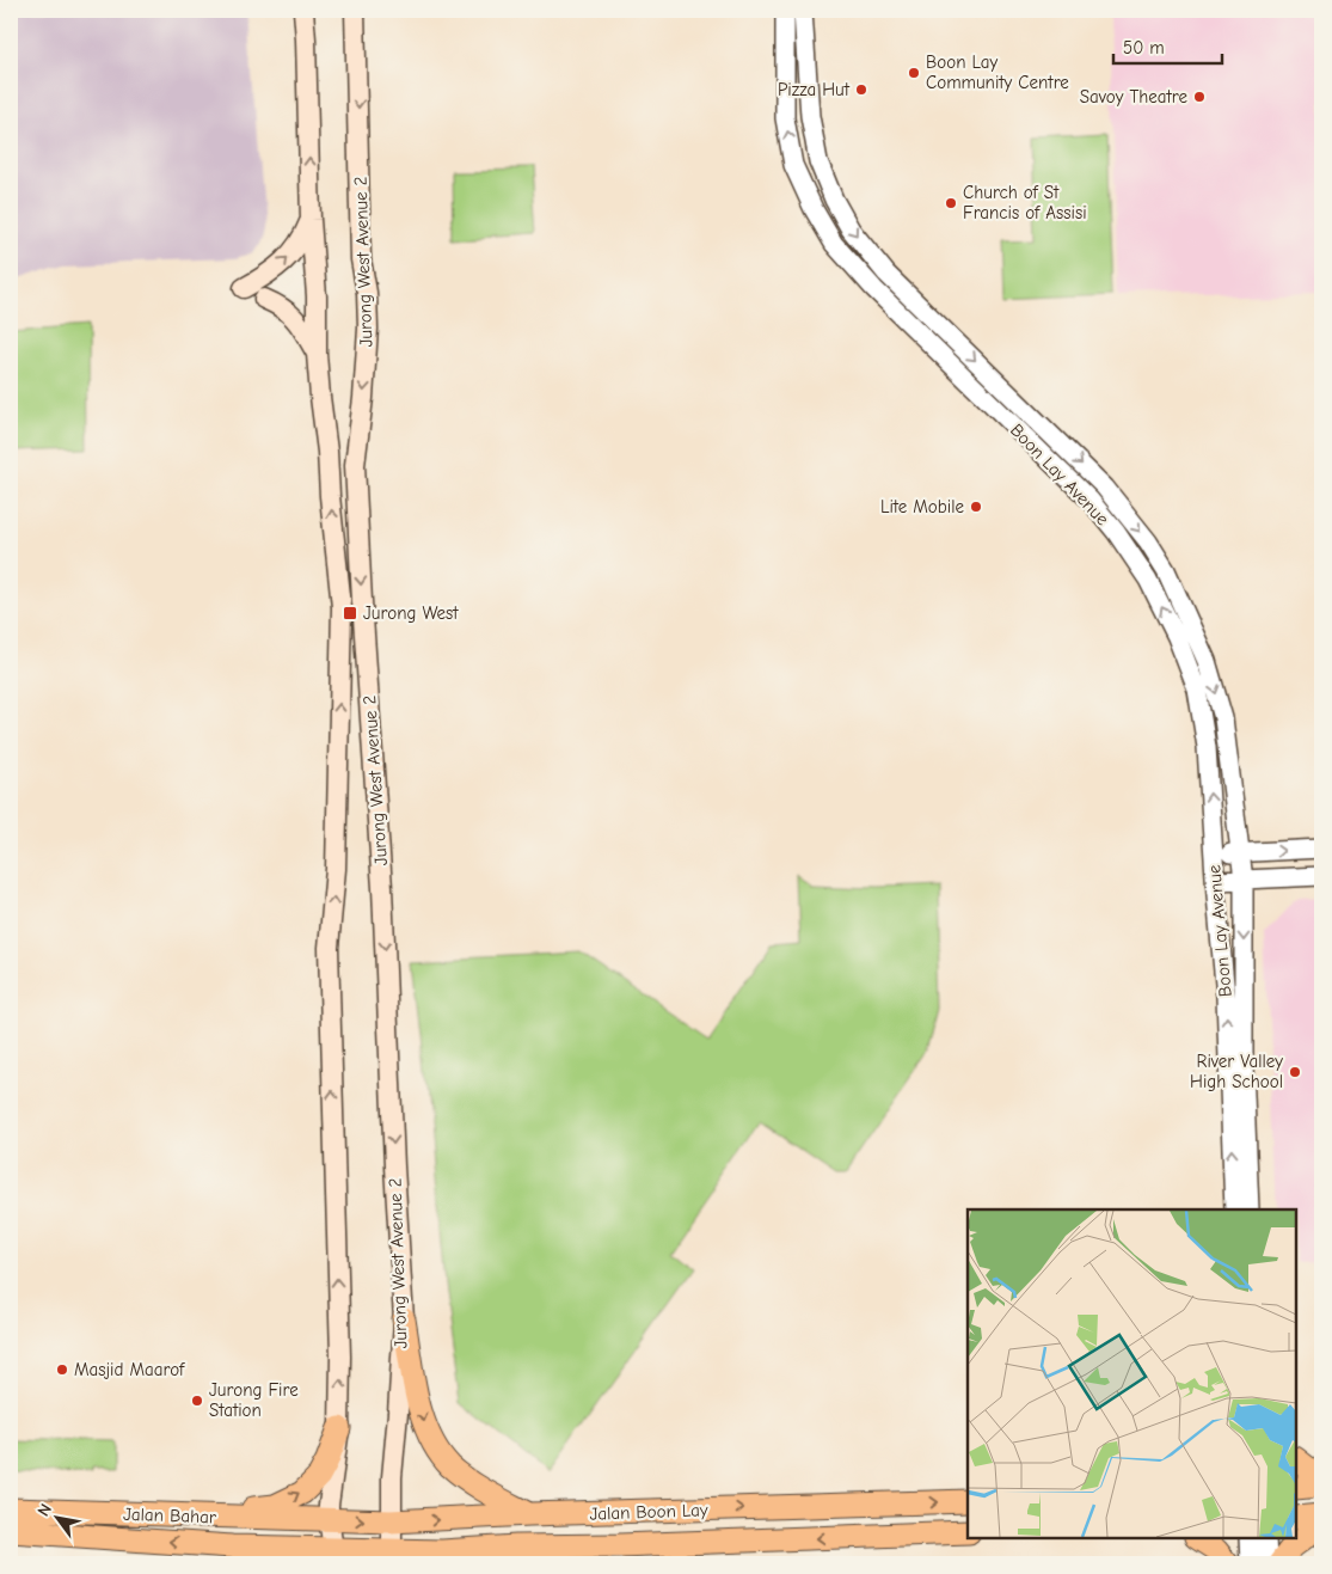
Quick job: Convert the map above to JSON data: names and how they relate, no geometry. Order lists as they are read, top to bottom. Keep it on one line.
{"streets":{"main road":["Jurong West Avenue 2","Jalan Boon Lay","Jalan Bahar"],"street":["Boon Lay Avenue"]},"crossings":[["Jurong West Avenue 2","Jalan Boon Lay"],["Jurong West Avenue 2","Jalan Bahar"],["Jalan Boon Lay","Jalan Bahar"]],"places":{"other":["Boon Lay Community Centre","Pizza Hut","Savoy Theatre","Church of St Francis of Assisi","Lite Mobile","River Valley High School","Masjid Maarof","Jurong Fire Station"],"transit":["Jurong West"]},"scale_bar":"50 m","north":"top left"}
